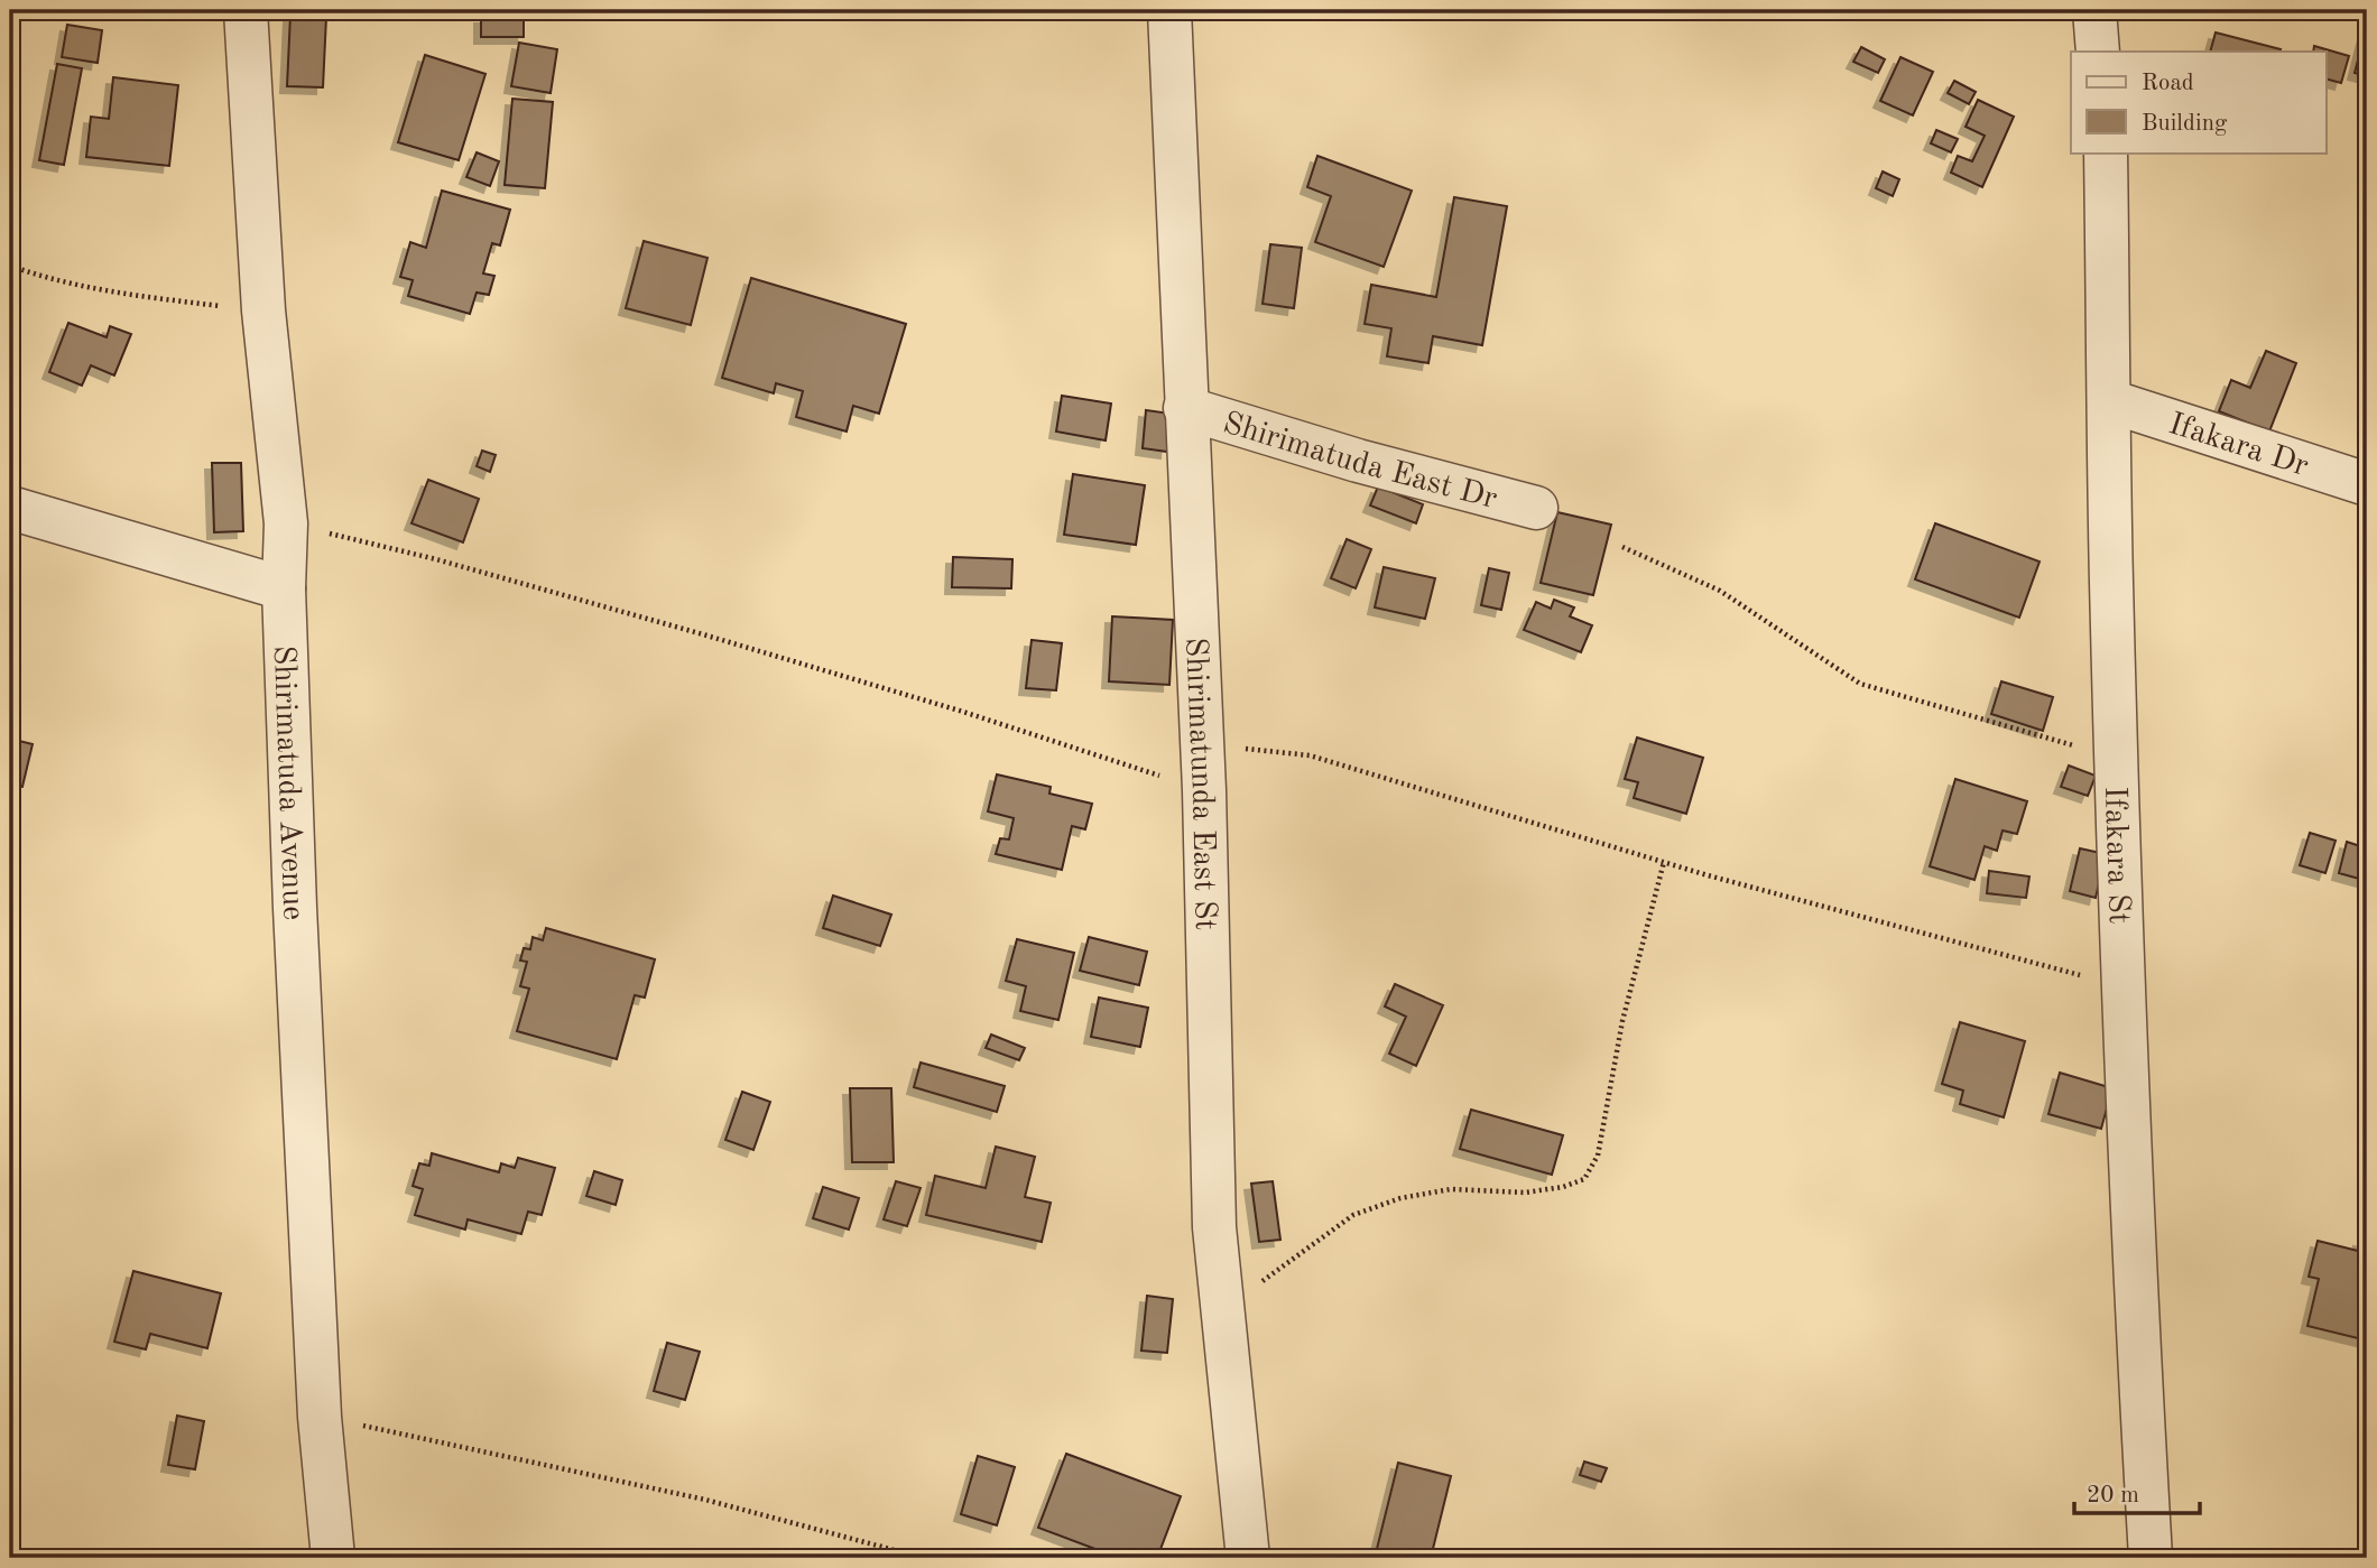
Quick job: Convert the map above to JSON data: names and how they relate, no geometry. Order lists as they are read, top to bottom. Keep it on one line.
{"streets":{"street":["Ifakara Dr","Shirimatuda East Dr","Shirimatuda Avenue","Shirimatunda East St","Ifakara St"]},"crossings":[["Ifakara Dr","Ifakara St"],["Shirimatuda East Dr","Shirimatunda East St"]],"legend":["Road","Building"],"scale_bar":"20 m"}
